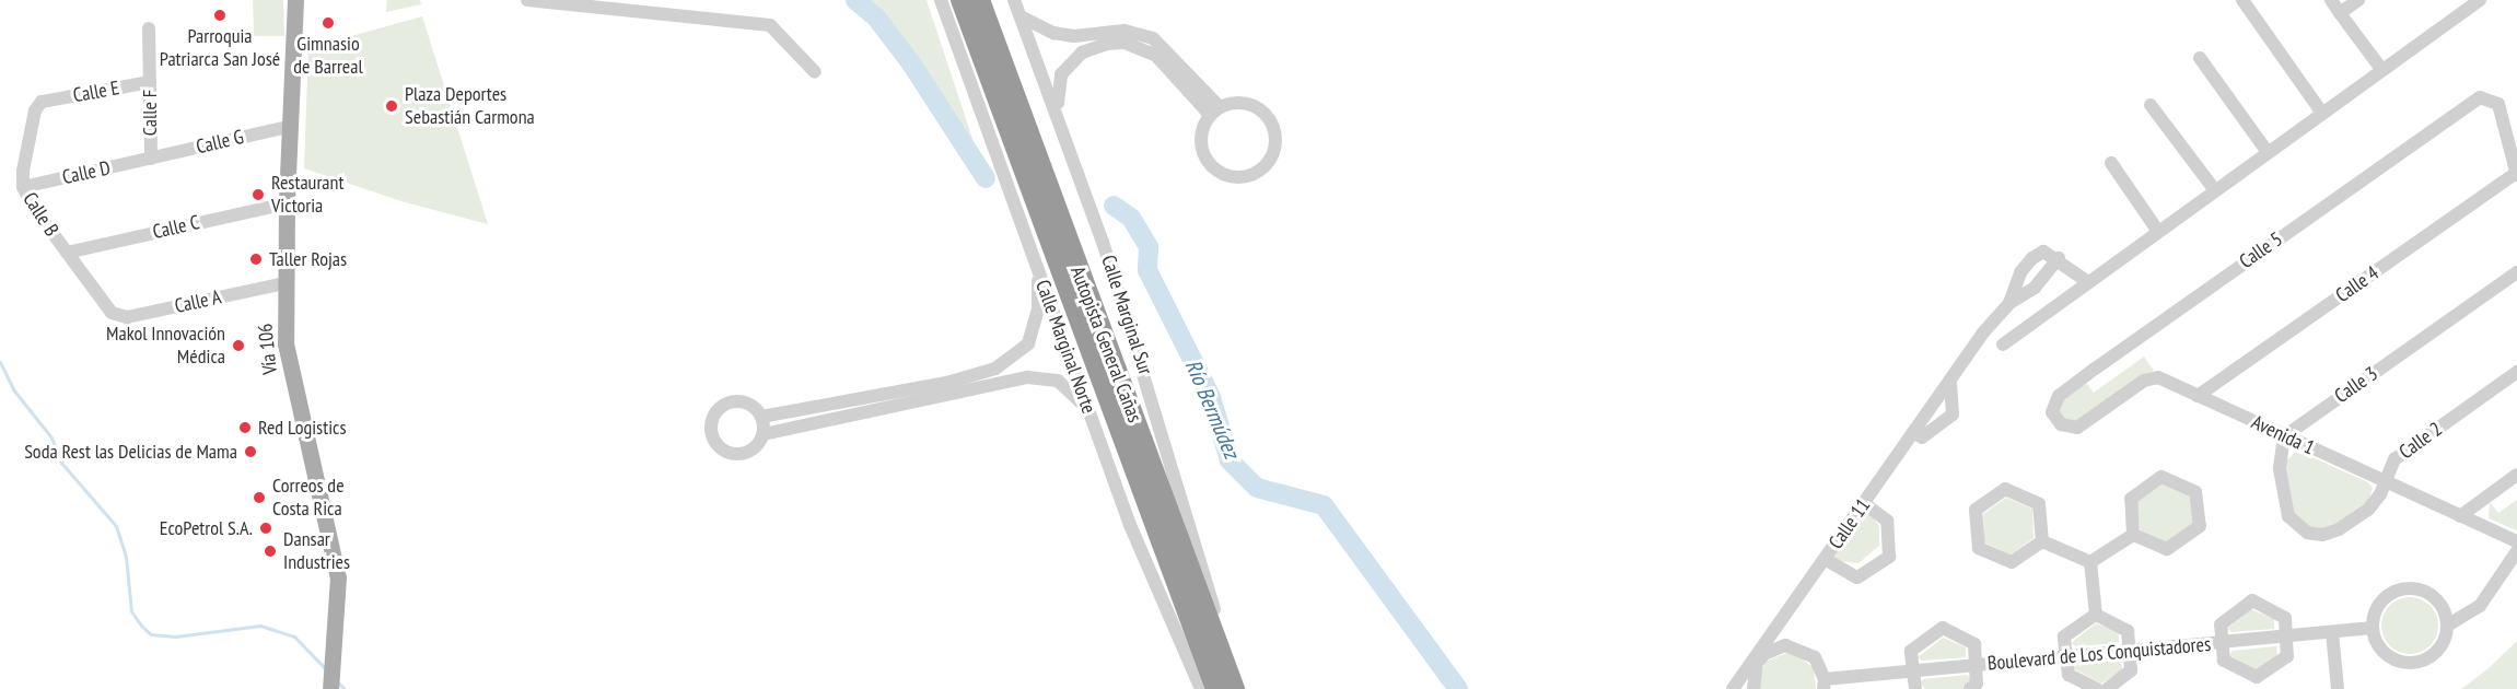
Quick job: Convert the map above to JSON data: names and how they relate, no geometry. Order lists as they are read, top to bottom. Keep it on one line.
{"streets":{"highway":["Autopista General Cañas"],"main road":["Vía 106"],"street":["Calle E","Calle F","Calle G","Calle D","Calle B","Calle C","Calle 5","Calle 4","Calle A","Calle Marginal Sur","Calle Marginal Norte","Calle 3","Avenida 1","Calle 2","Calle 11","Boulevard de Los Conquistadores"]},"crossings":[["Calle E","Calle F"],["Calle E","Calle B"],["Calle F","Calle G"],["Calle F","Calle D"],["Calle G","Calle D"],["Calle G","Vía 106"],["Calle D","Calle B"],["Calle B","Calle C"],["Calle B","Calle A"],["Calle C","Vía 106"],["Calle 5","Calle 4"],["Calle 5","Avenida 1"],["Calle 4","Avenida 1"],["Calle A","Vía 106"],["Calle Marginal Sur","Autopista General Cañas"],["Calle 3","Avenida 1"],["Calle 3","Calle 2"],["Avenida 1","Calle 2"]],"water":["Río Bermúdez"],"places":["Parroquia Patriarca San José","Gimnasio de Barreal","Plaza Deportes Sebastián Carmona","Restaurant Victoria","Taller Rojas","Makol Innovación Médica","Red Logistics","Soda Rest las Delicias de Mama","Correos de Costa Rica","EcoPetrol S.A.","Dansar Industries"]}
